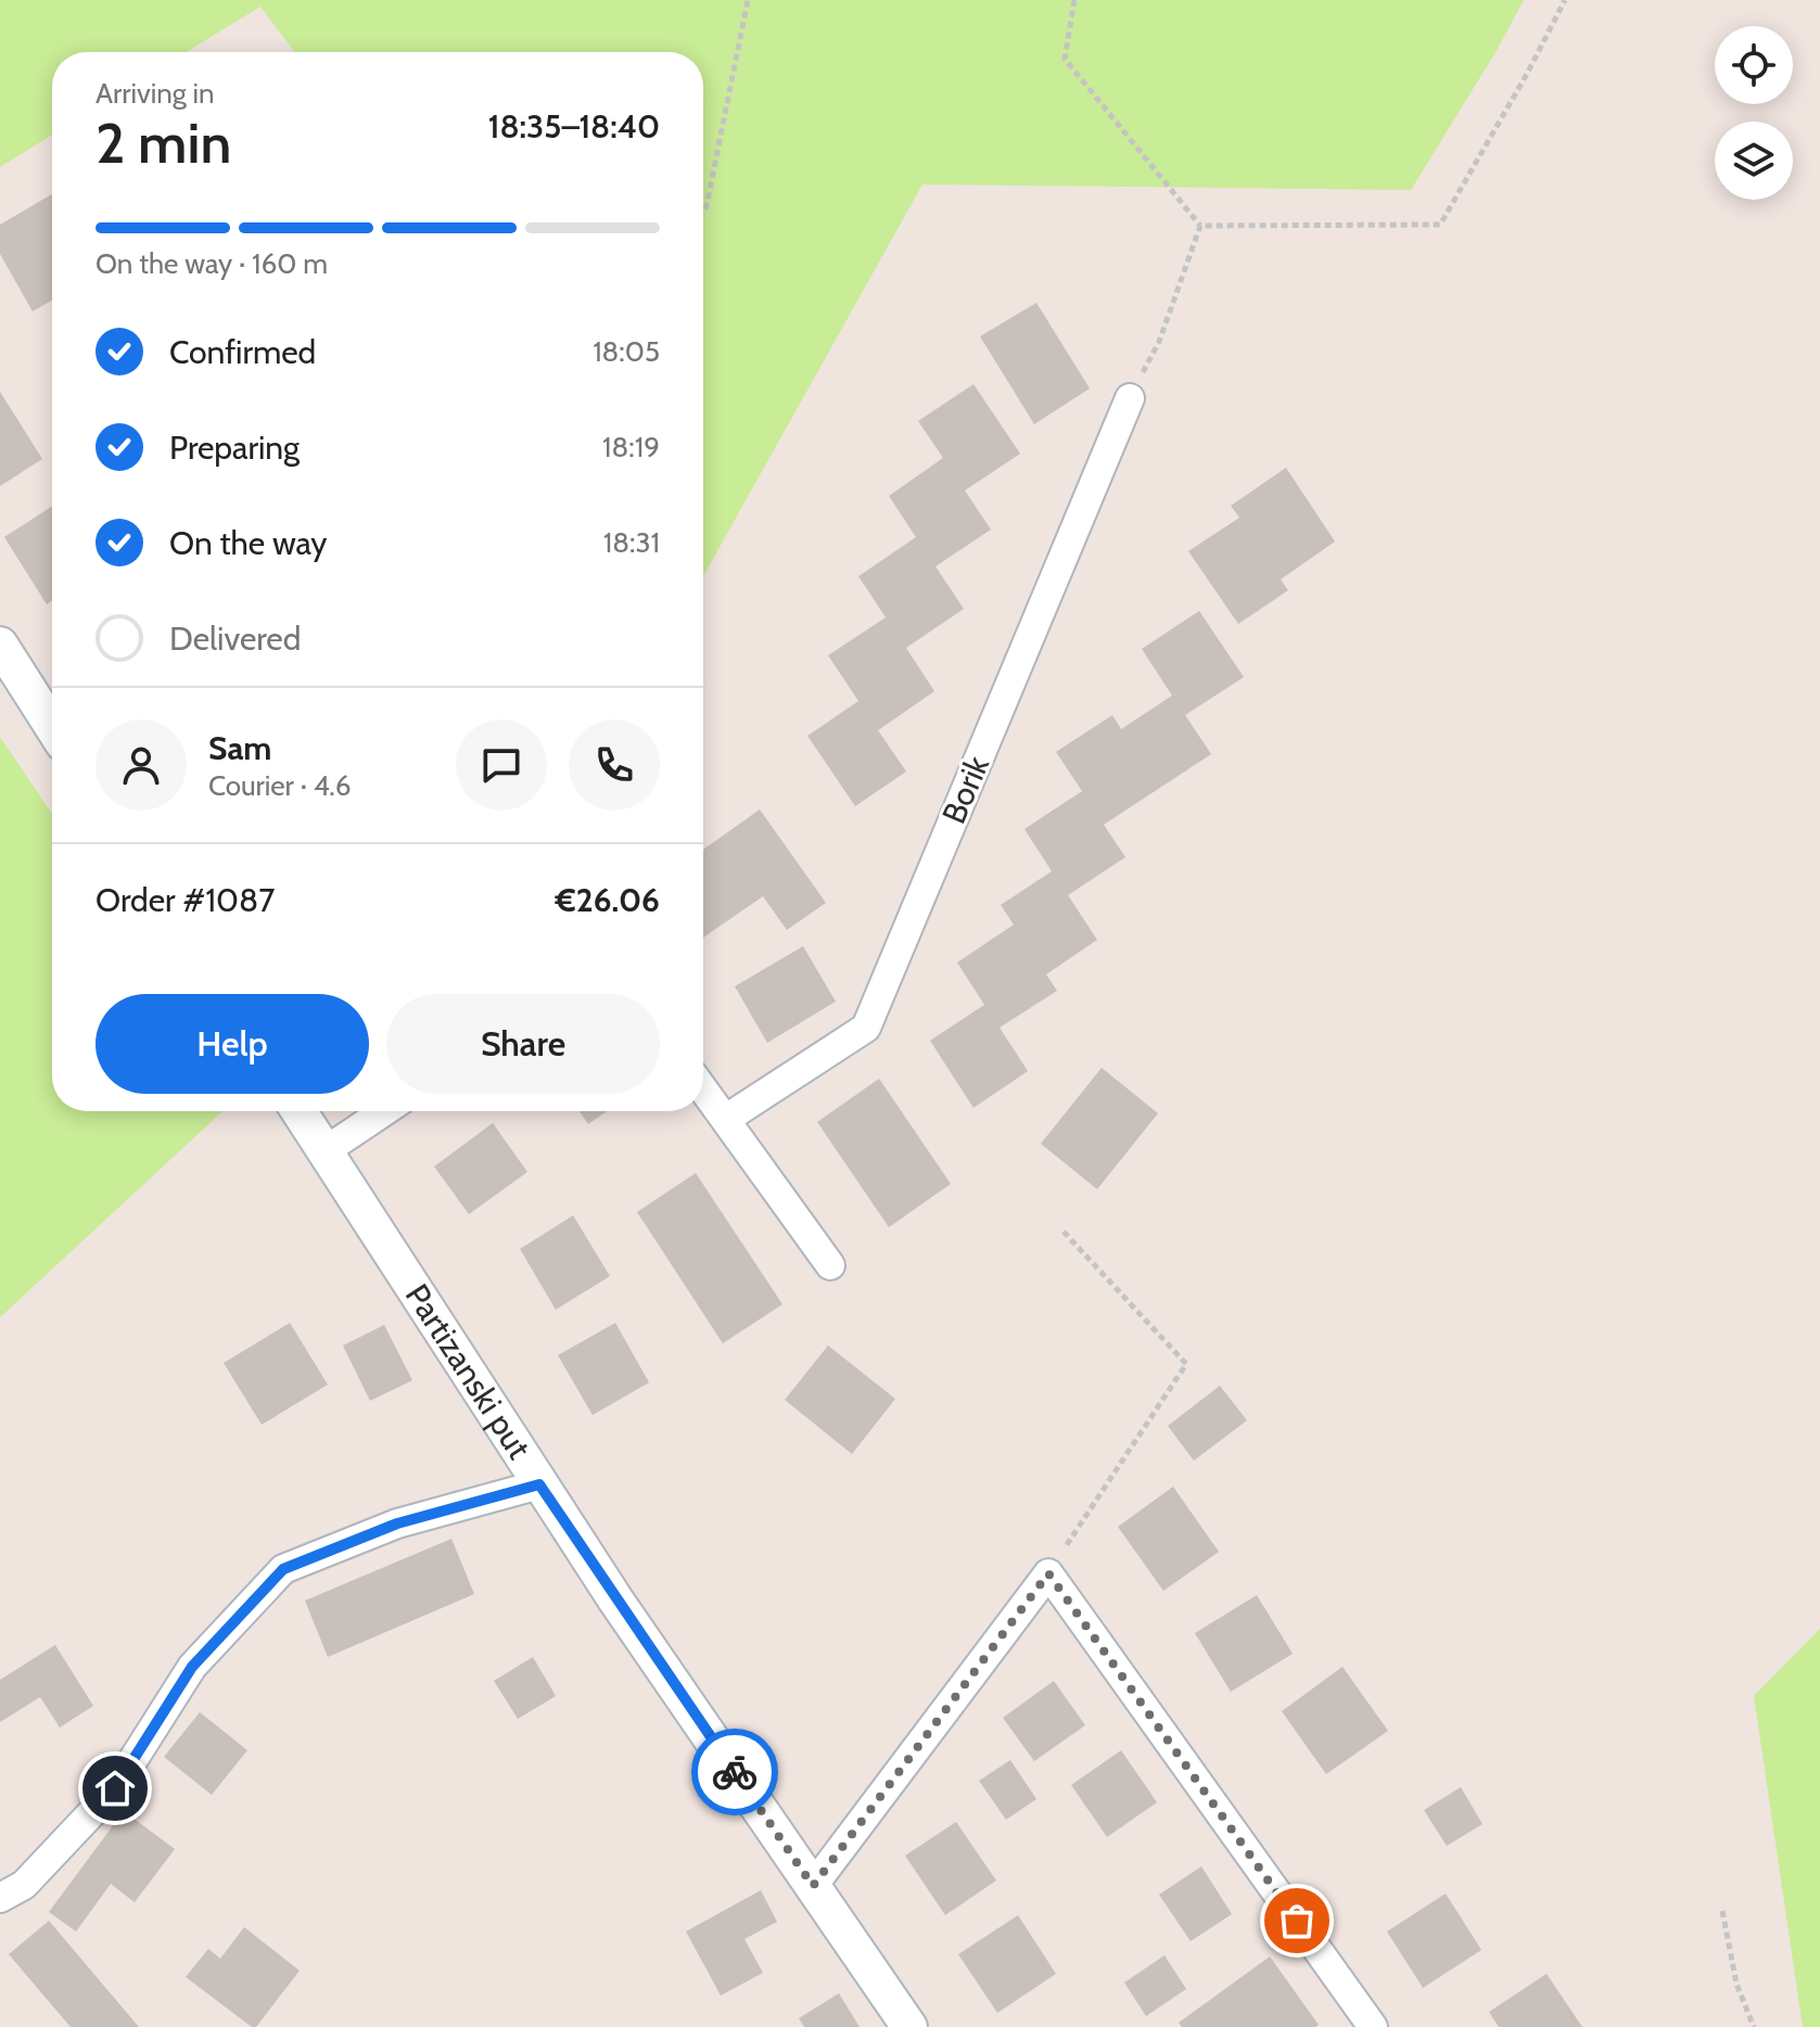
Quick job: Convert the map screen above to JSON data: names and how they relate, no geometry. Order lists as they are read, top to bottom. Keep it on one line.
{"streets":{"street":["Borik","Partizanski put"]},"page":{"heading":["2 min","Arriving in","18:35–18:40"],"panel":["Sam","Courier · 4.6","Order #1087","€26.06"],"bar":"On the way · 160 m","list":[["Confirmed","18:05"],["Preparing","18:19"],["On the way","18:31"],"Delivered"],"buttons":["Help","Share"]}}
